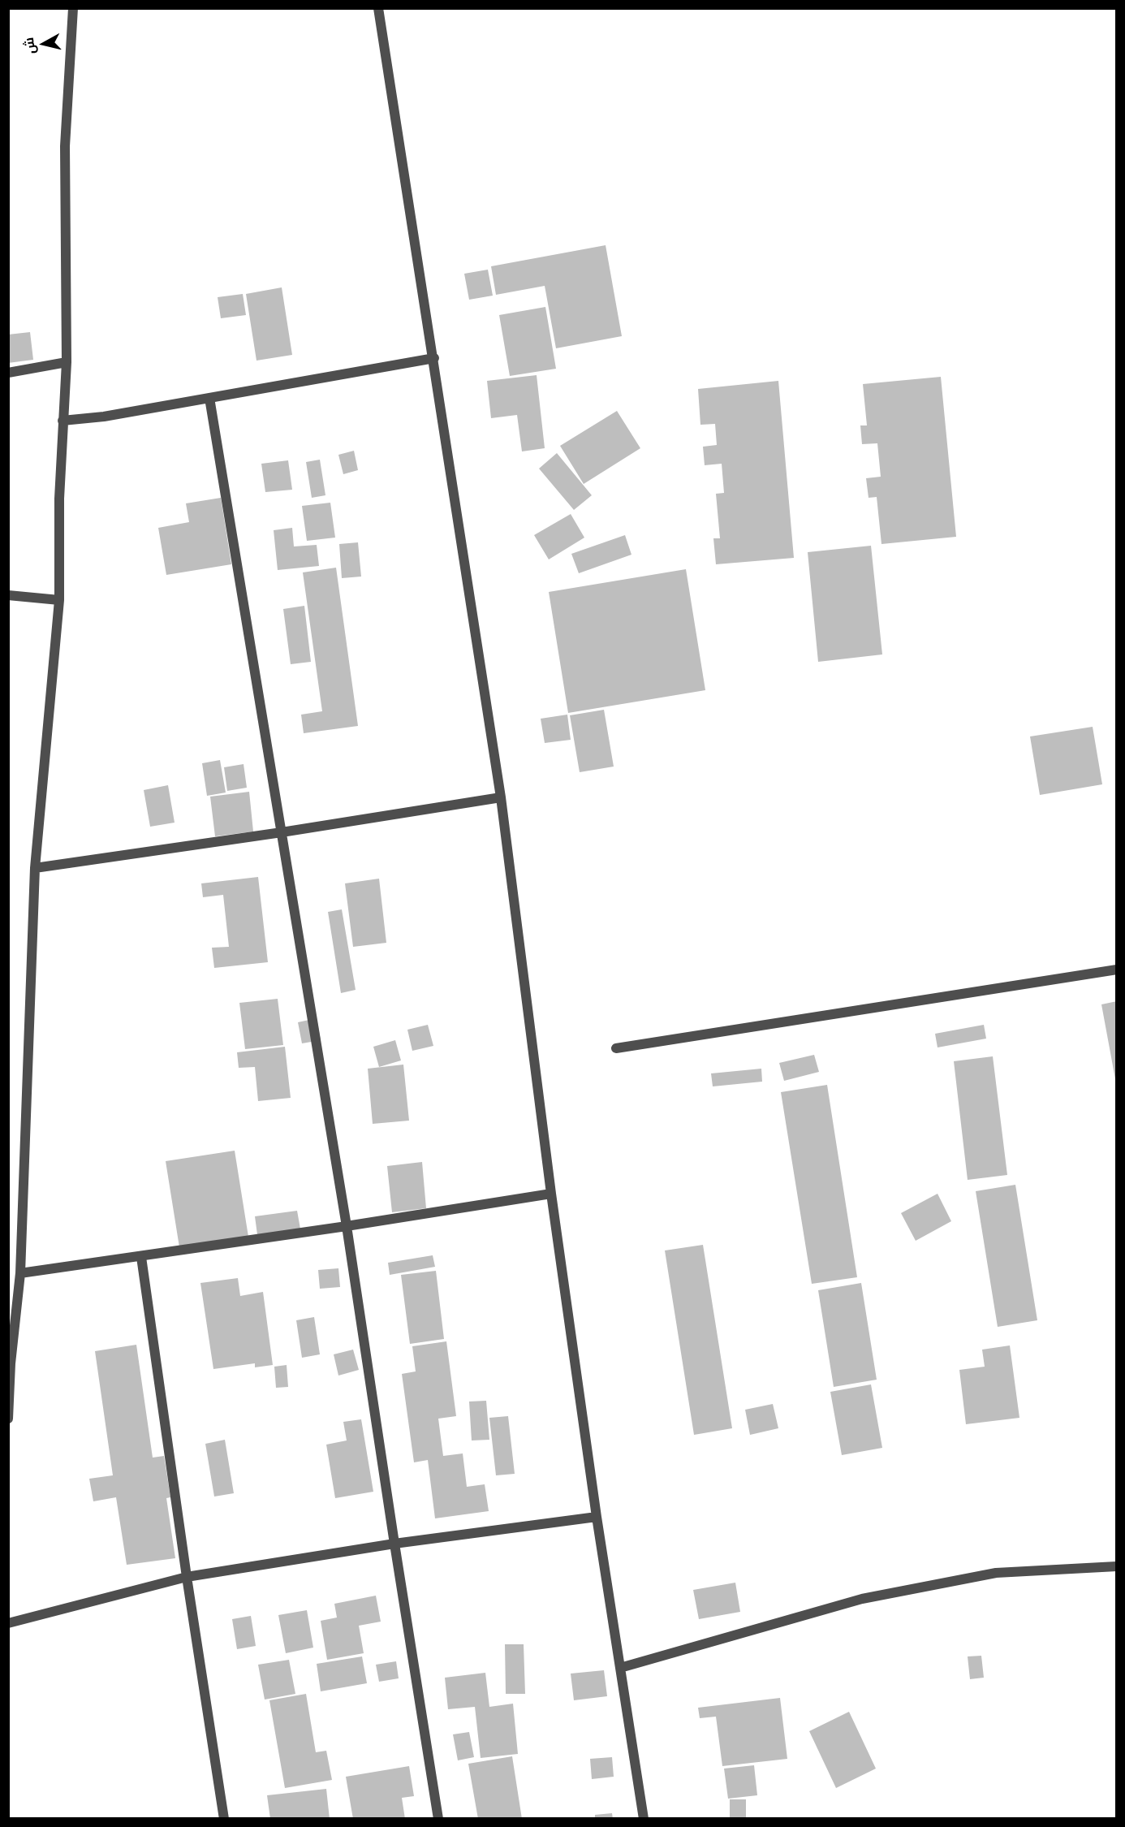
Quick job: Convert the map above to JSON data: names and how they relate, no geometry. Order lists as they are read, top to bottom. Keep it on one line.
{"north":"left"}
